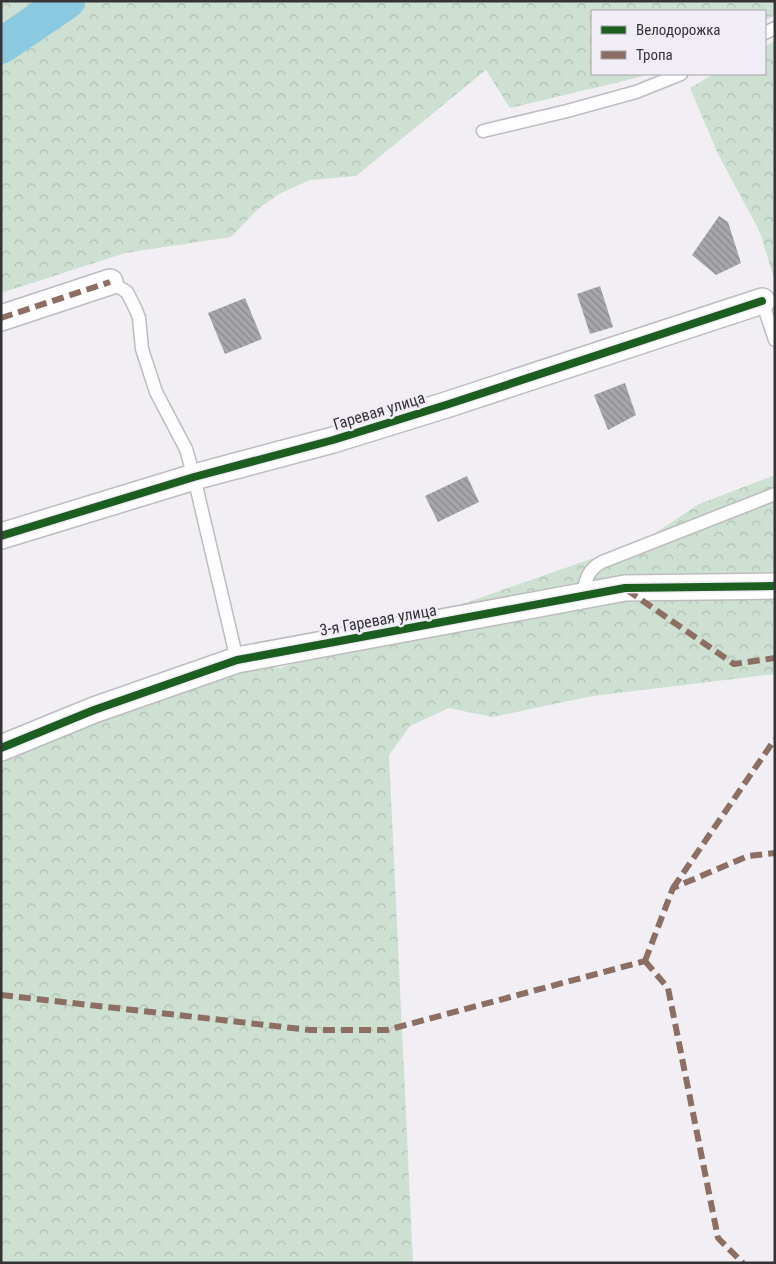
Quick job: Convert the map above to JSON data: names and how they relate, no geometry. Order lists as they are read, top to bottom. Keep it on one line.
{"streets":{"street":["Гаревая улица","3-я Гаревая улица"]},"legend":["Велодорожка","Тропа"]}
